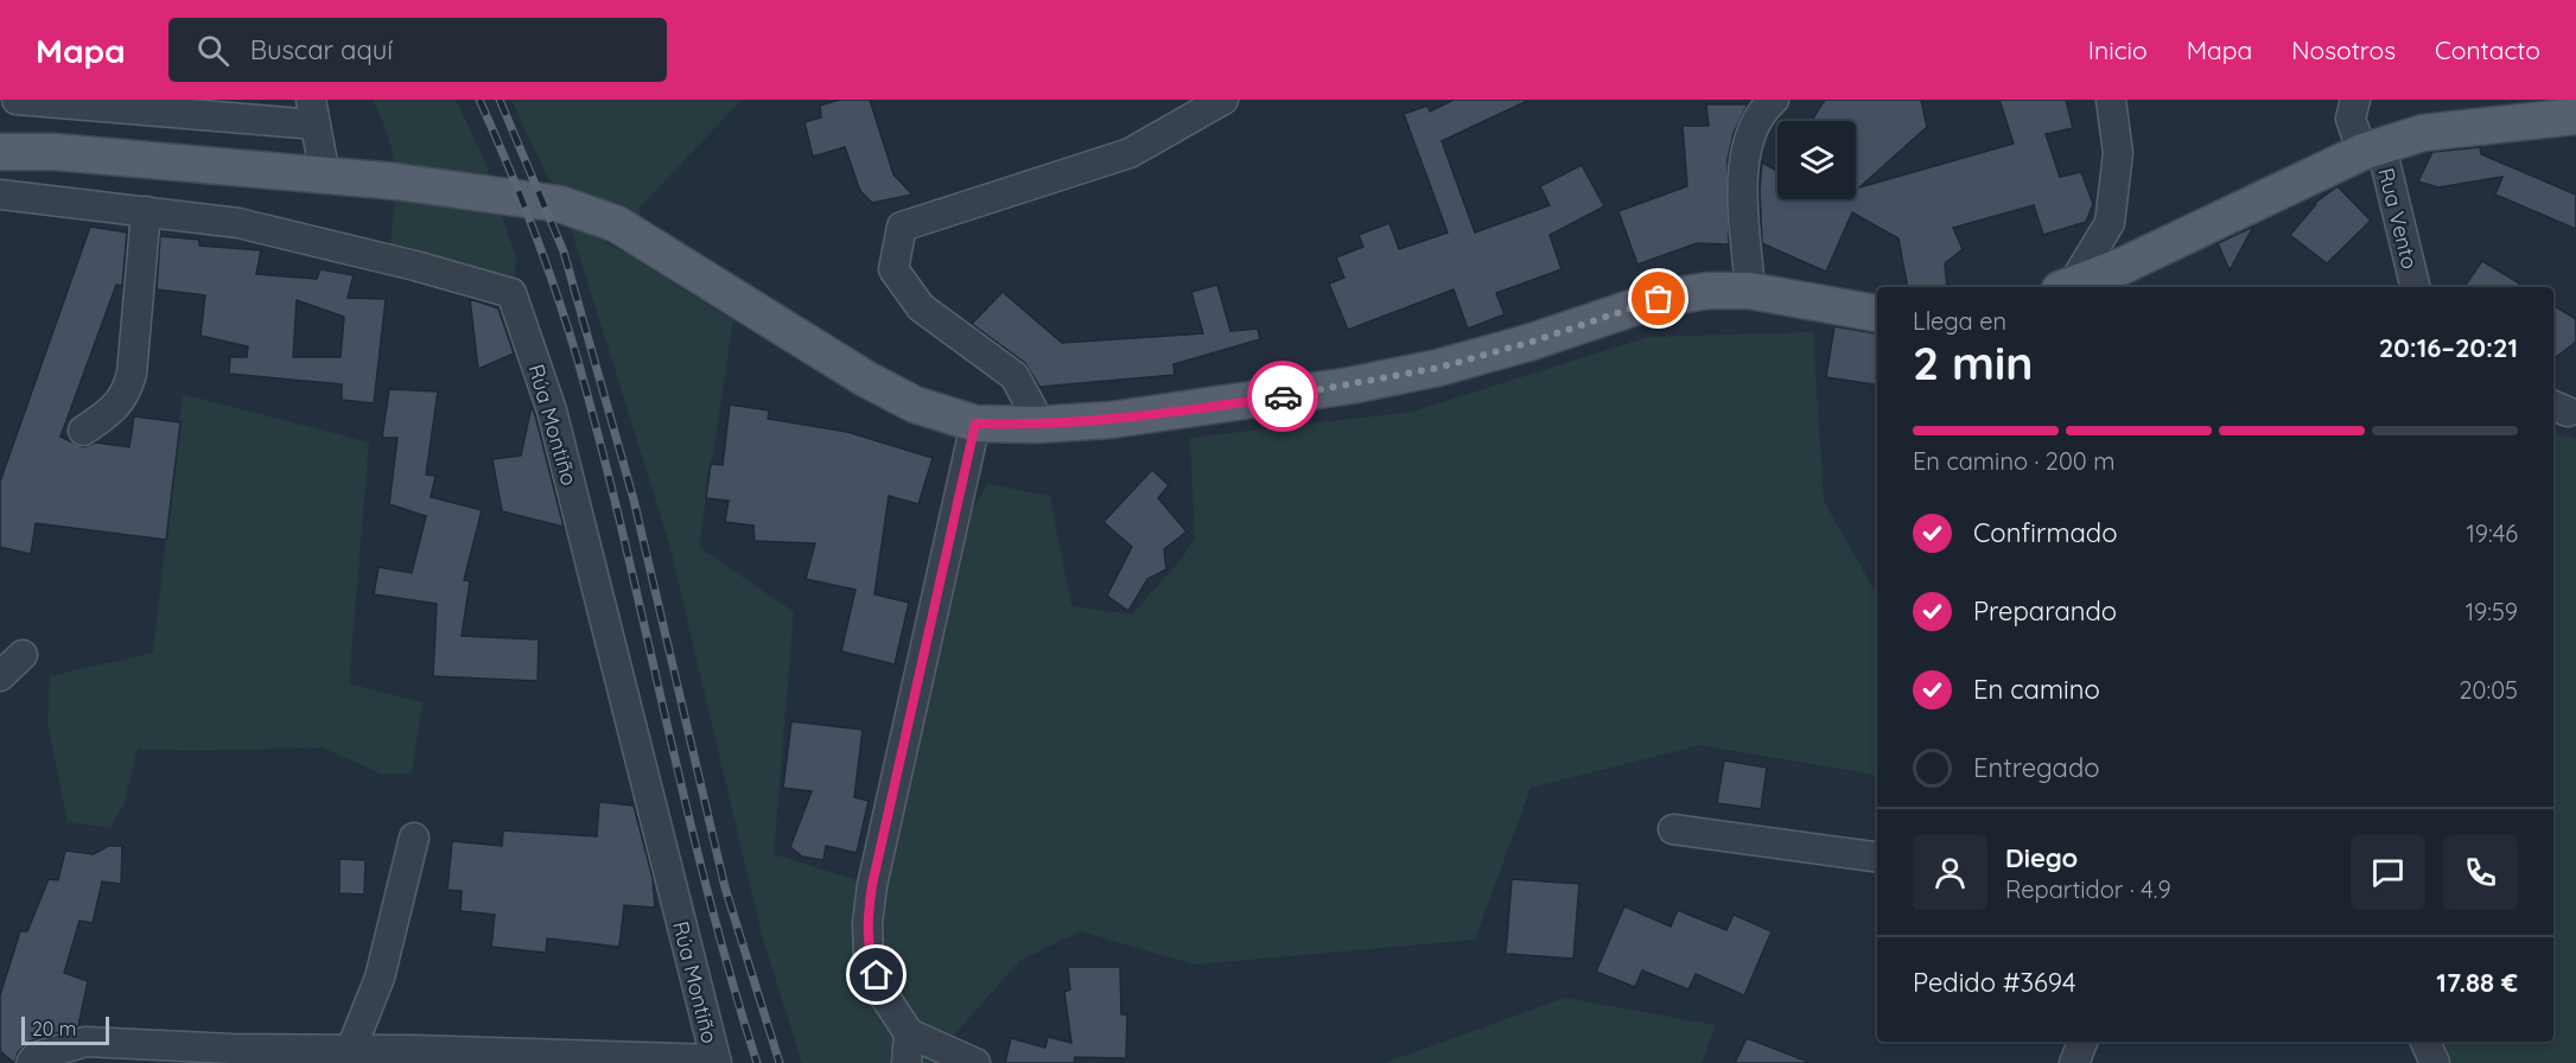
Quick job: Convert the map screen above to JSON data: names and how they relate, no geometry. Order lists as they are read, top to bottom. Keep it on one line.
{"streets":{"street":["Rua Vento","Rúa Montiño"]},"scale_bar":"20 m","page":{"header":"Mapa","search":"Buscar aquí","nav":["Inicio","Mapa","Nosotros","Contacto"],"heading":["2 min","Llega en","20:16–20:21"],"panel":["Diego","Repartidor · 4.9","Pedido #3694","17.88 €"],"bar":"En camino · 200 m","list":[["Confirmado","19:46"],["Preparando","19:59"],["En camino","20:05"],"Entregado"],"scale":"20 m"}}
